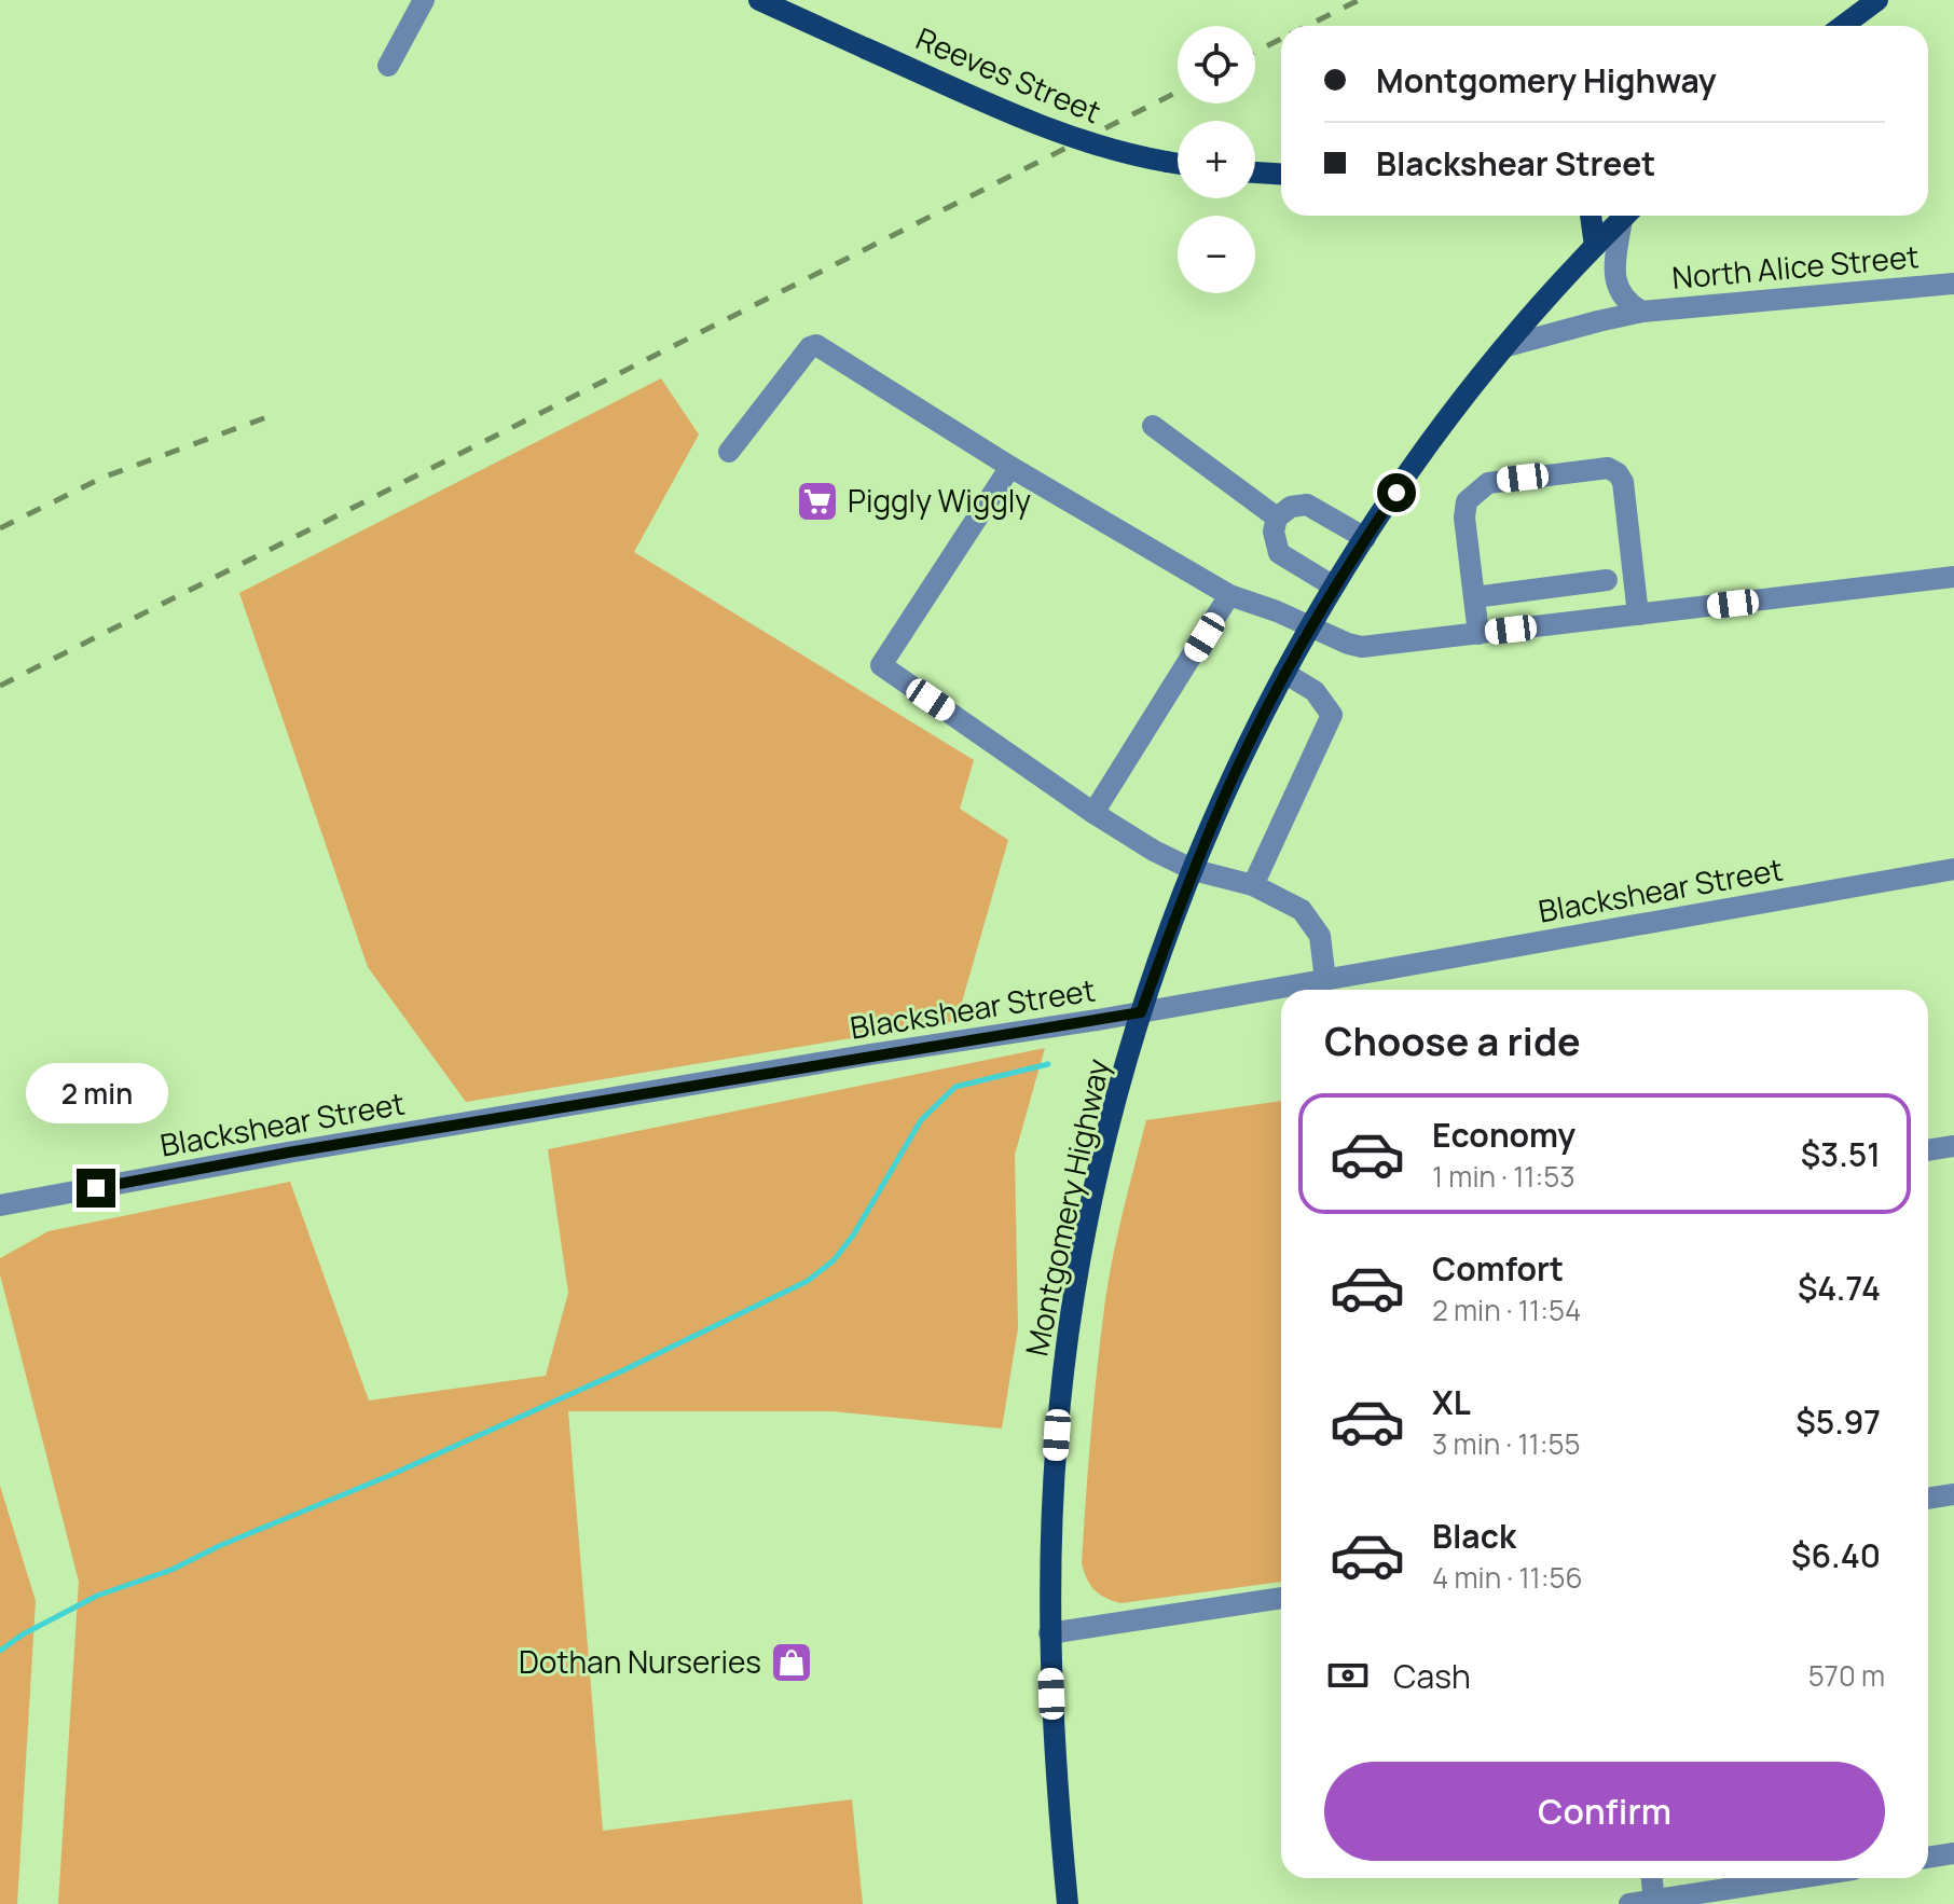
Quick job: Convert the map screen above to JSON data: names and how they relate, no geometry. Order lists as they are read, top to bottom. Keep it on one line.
{"streets":{"main road":["Reeves Street","Montgomery Highway"],"street":["North Alice Street","Blackshear Street"]},"crossings":[["North Alice Street","Montgomery Highway"],["Blackshear Street","Montgomery Highway"]],"places":{"supermarket":["Piggly Wiggly"],"shop":["Dothan Nurseries"]},"page":{"map_buttons":["+","−"],"banner":["Montgomery Highway","Blackshear Street"],"heading":"Choose a ride","bubble":"2 min","list":[{"name":"Economy","note":"1 min · 11:53","value":"$3.51"},{"name":"Comfort","note":"2 min · 11:54","value":"$4.74"},{"name":"XL","note":"3 min · 11:55","value":"$5.97"},{"name":"Black","note":"4 min · 11:56","value":"$6.40"}],"pay":["Cash","570 m"],"buttons":"Confirm"}}
